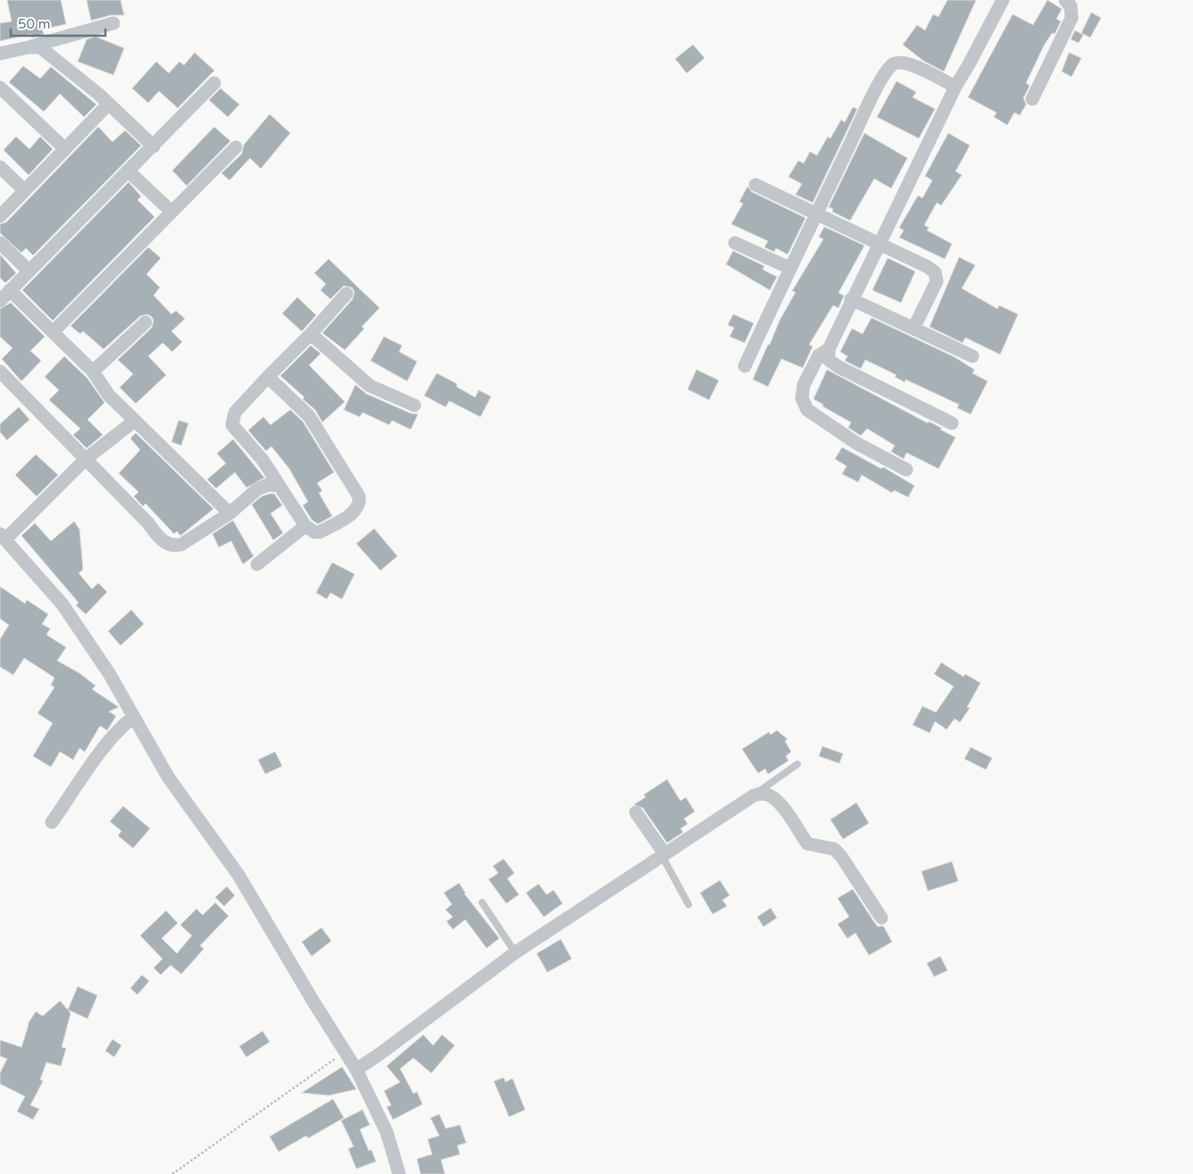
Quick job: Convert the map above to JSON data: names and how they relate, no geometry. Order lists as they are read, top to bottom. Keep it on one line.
{"scale_bar":"50 m"}
